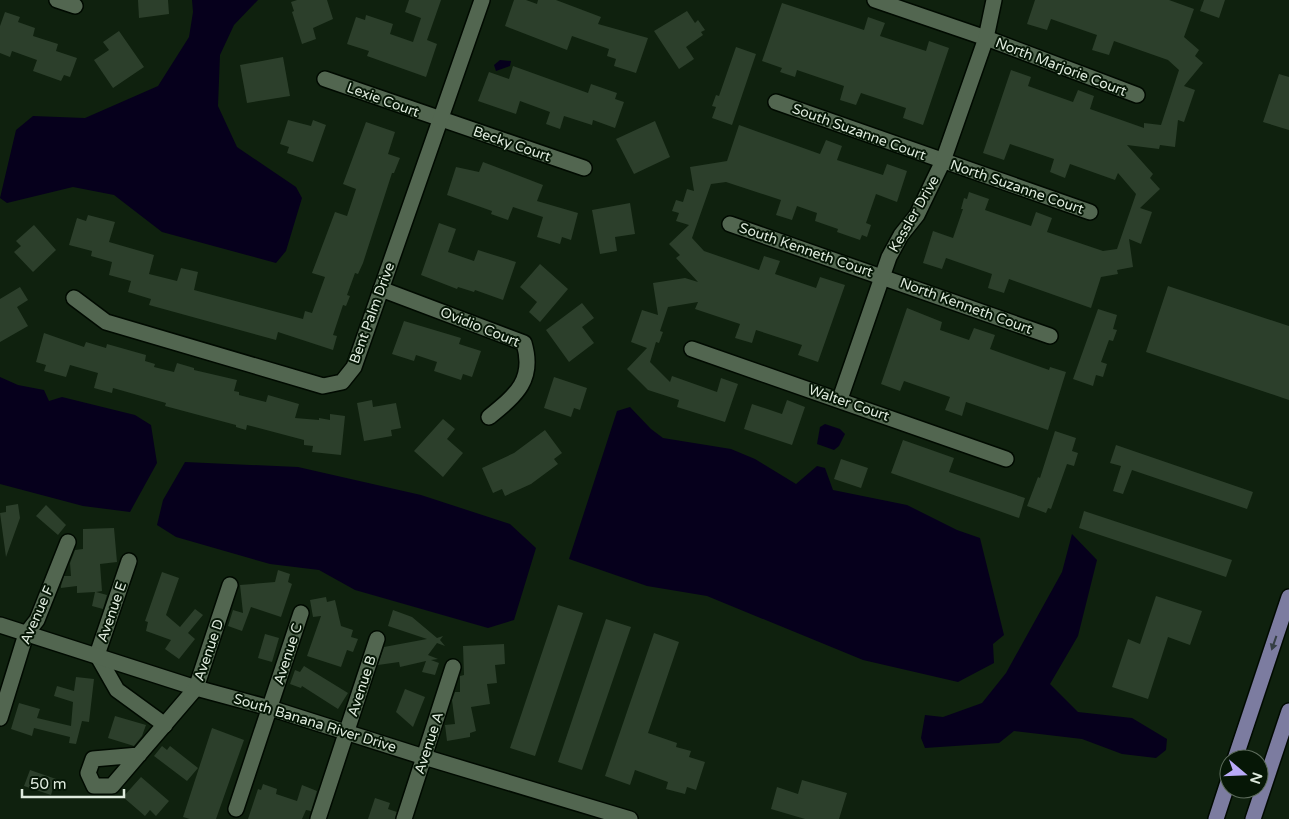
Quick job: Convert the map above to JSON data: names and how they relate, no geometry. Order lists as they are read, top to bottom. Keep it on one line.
{"streets":{"street":["North Marjorie Court","Lexie Court","South Suzanne Court","Becky Court","North Suzanne Court","Kessler Drive","South Kenneth Court","North Kenneth Court","Bent Palm Drive","Ovidio Court","Walter Court","Avenue E","Avenue F","Avenue D","Avenue C","Avenue B","South Banana River Drive","Avenue A"]},"crossings":[["North Marjorie Court","Kessler Drive"],["Lexie Court","Becky Court"],["Lexie Court","Bent Palm Drive"],["South Suzanne Court","North Suzanne Court"],["South Suzanne Court","Kessler Drive"],["Becky Court","Bent Palm Drive"],["North Suzanne Court","Kessler Drive"],["Kessler Drive","South Kenneth Court"],["Kessler Drive","North Kenneth Court"],["Kessler Drive","Walter Court"],["South Kenneth Court","North Kenneth Court"],["Bent Palm Drive","Ovidio Court"],["Avenue E","Avenue D"],["Avenue E","South Banana River Drive"],["Avenue F","South Banana River Drive"],["Avenue D","South Banana River Drive"],["Avenue C","South Banana River Drive"],["Avenue B","South Banana River Drive"],["South Banana River Drive","Avenue A"]],"scale_bar":"50 m","north":"right"}
